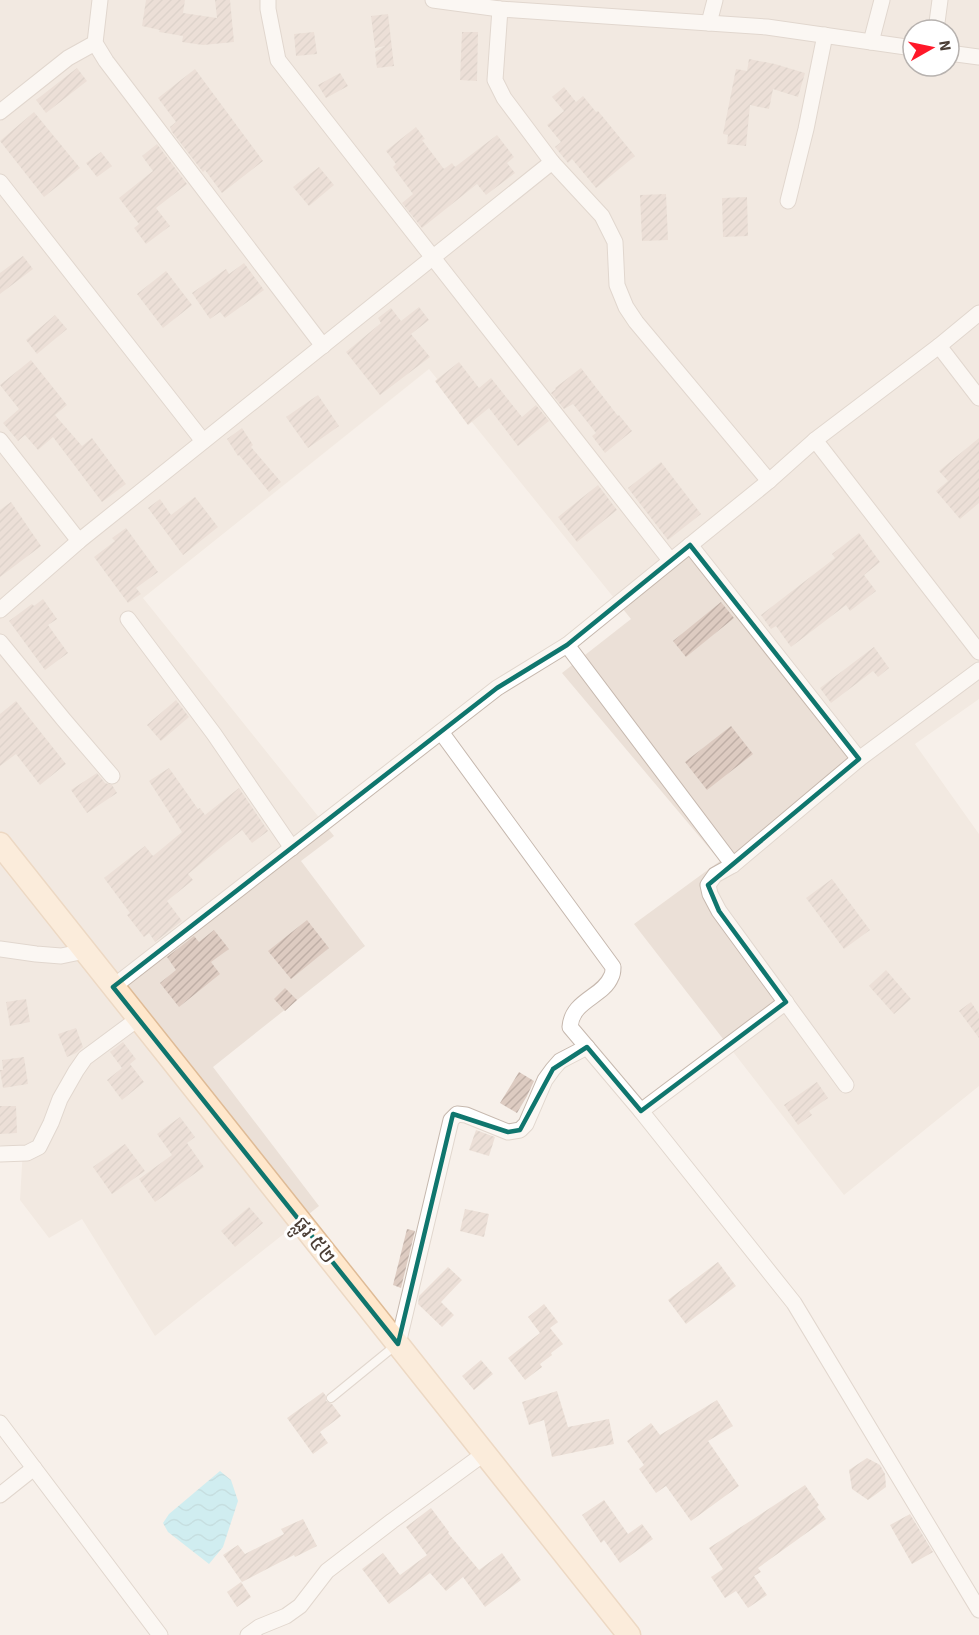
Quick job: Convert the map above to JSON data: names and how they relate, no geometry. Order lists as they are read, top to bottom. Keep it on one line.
{"streets":{"street":["ផ្លូវ ៥២"]},"north":"right"}
